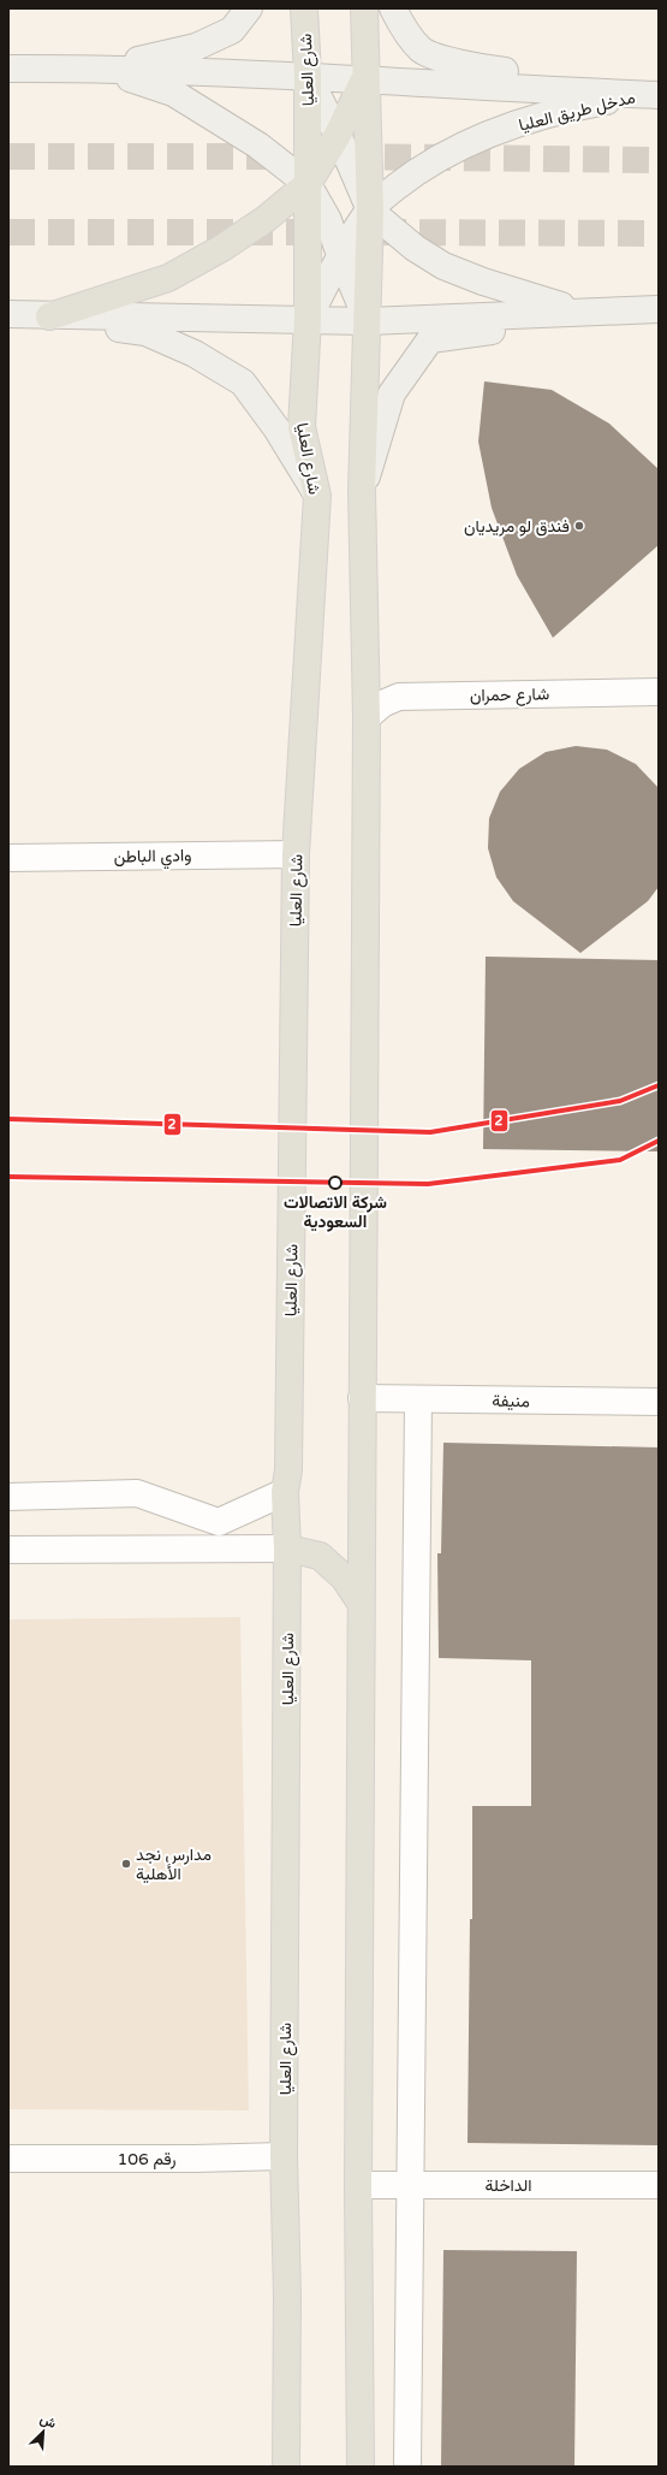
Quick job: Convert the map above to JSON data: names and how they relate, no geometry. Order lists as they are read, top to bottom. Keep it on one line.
{"streets":{"main road":["شارع العليا","مدخل طريق العليا"],"street":["شارع حمران","وادي الباطن","منيفة","رقم 106","الداخلة"]},"crossings":[["شارع العليا","مدخل طريق العليا"],["شارع العليا","وادي الباطن"],["شارع العليا","رقم 106"]],"places":["فندق لو مريديان","شركة الاتصالات السعودية","مدارس نجد الأهلية"],"lines":["transit line 2"],"north":"top right"}
